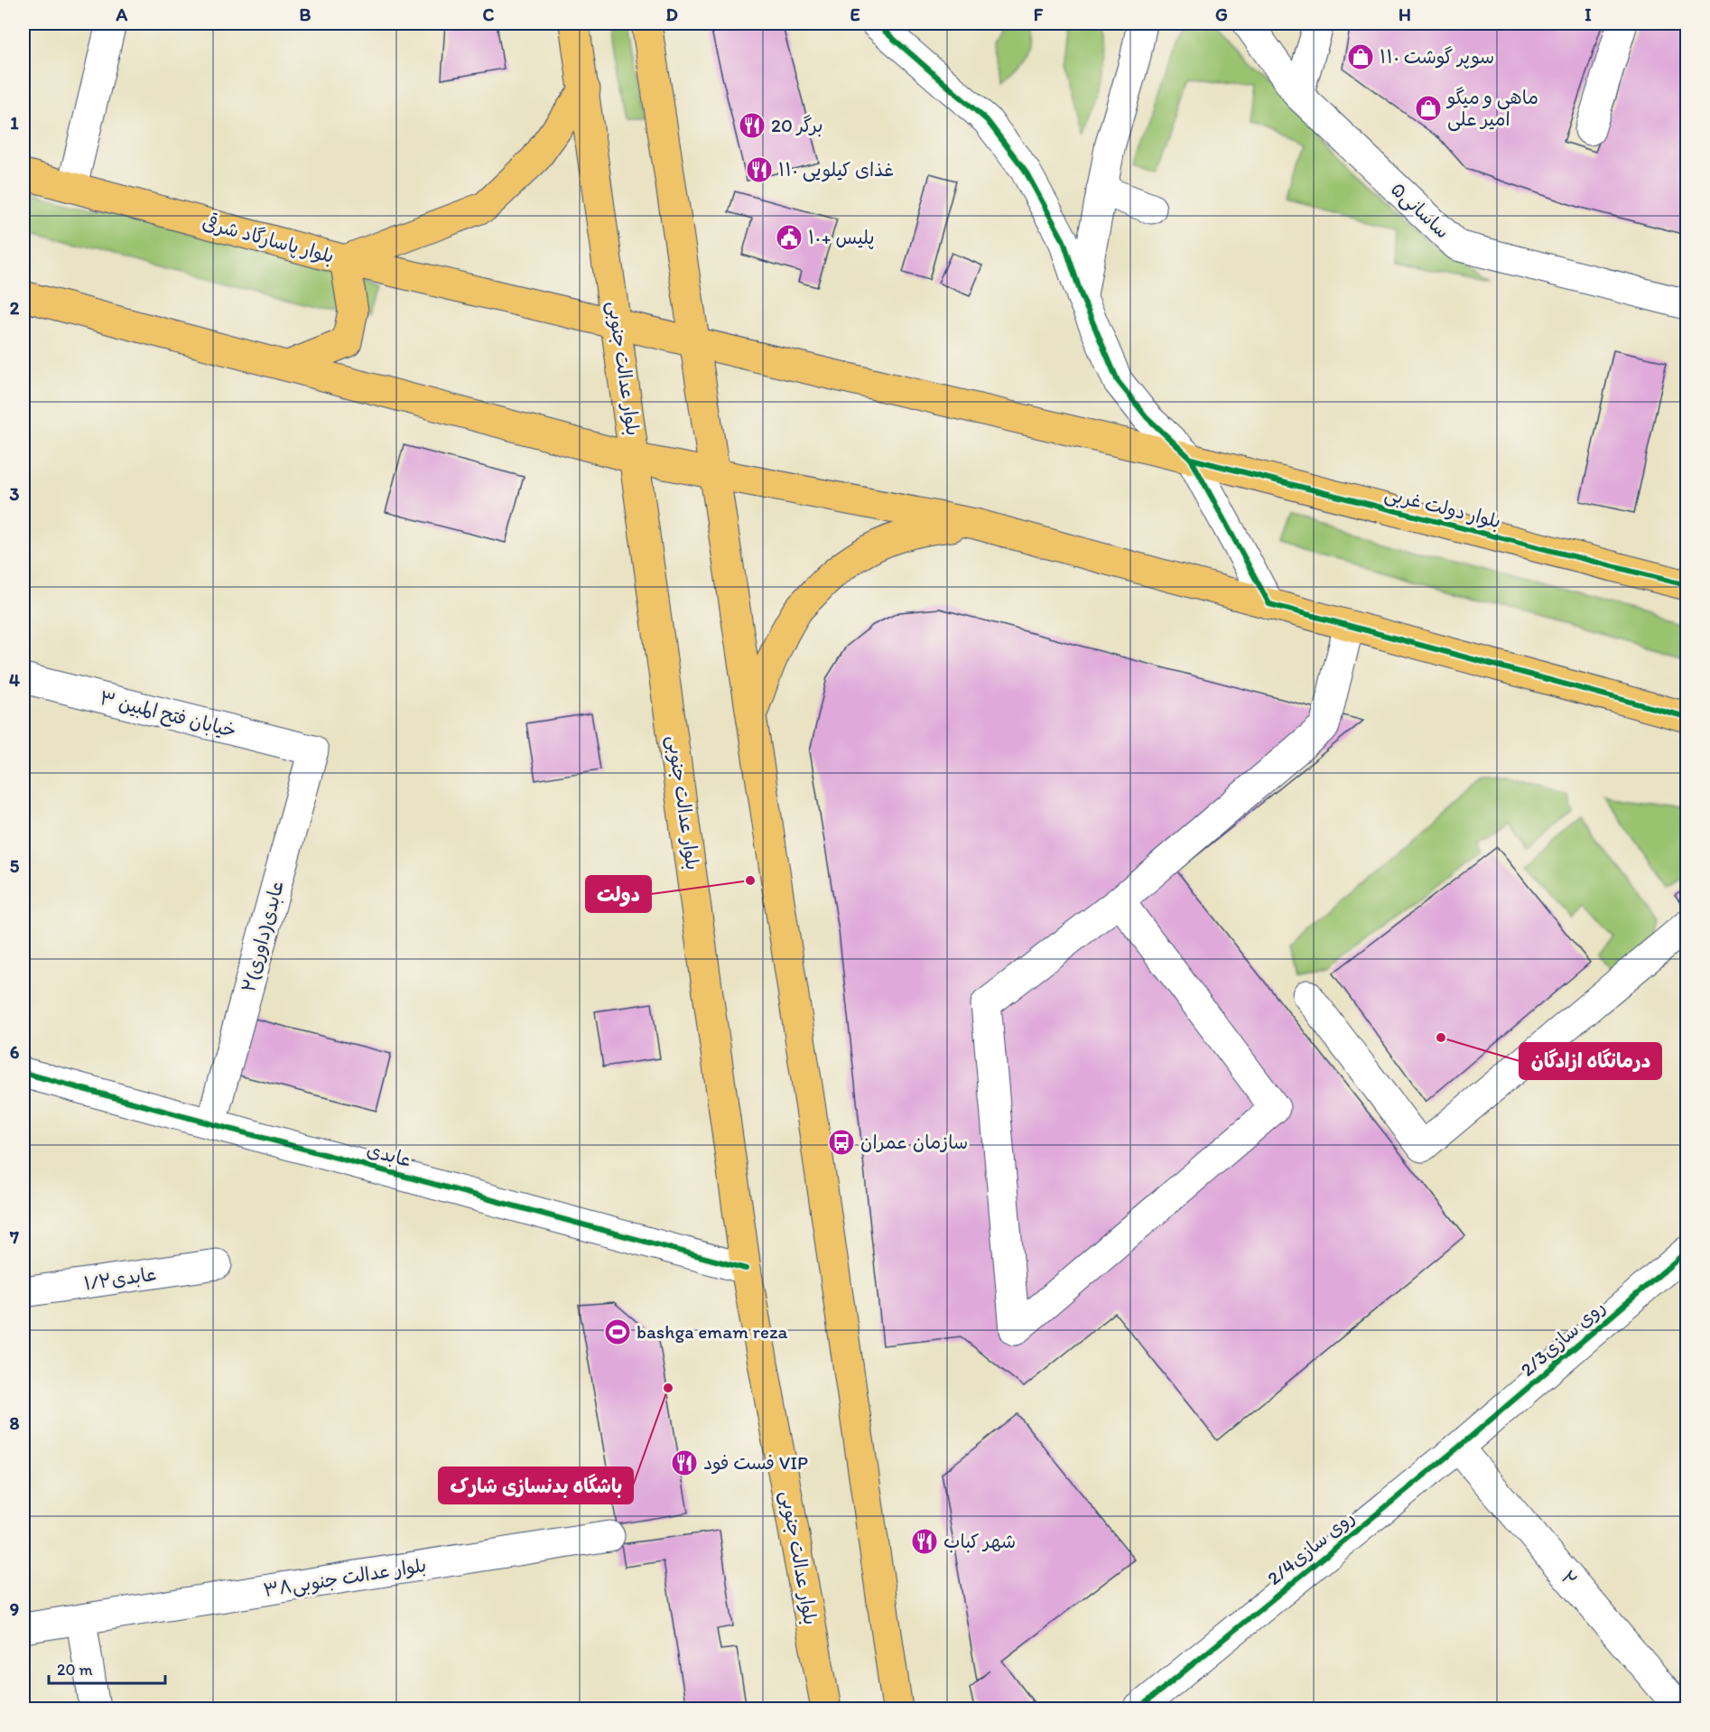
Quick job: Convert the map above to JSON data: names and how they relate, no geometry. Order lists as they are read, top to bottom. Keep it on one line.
{"streets":{"main road":["بلوار پاسارگاد شرقی","بلوار عدالت جنوبی","بلوار دولت غربی"],"street":["۵ساسانی","خیابان فتح المبین ۳","۲عابدی(داوری)","عابدی","عابدی۱/۲","روی سازی2/3","روی سازی2/4","بلوار عدالت جنوبی۳۸","۲"]},"crossings":[["بلوار پاسارگاد شرقی","بلوار عدالت جنوبی"],["بلوار پاسارگاد شرقی","بلوار دولت غربی"],["بلوار عدالت جنوبی","بلوار دولت غربی"],["بلوار عدالت جنوبی","عابدی"],["خیابان فتح المبین ۳","۲عابدی(داوری)"],["۲عابدی(داوری)","عابدی"],["روی سازی2/3","روی سازی2/4"],["روی سازی2/3","۲"],["روی سازی2/4","۲"]],"places":{"shop":["سوپر گوشت ۱۱۰","ماهی و میگو امیر علی"],"restaurant":["برگر 20","غذای کیلویی ۱۱۰","فست فود VIP","شهر کباب"],"public building":["پلیس +۱۰"],"other":["دولت","درمانگاه ازادگان","باشگاه بدنسازی شارک"],"bus stop":["سازمان عمران"],"sports":["bashga emam reza"]},"scale_bar":"20 m","grid":{"columns":["A","B","C","D","E","F","G","H","I"],"rows":["1","2","3","4","5","6","7","8","9"]}}
